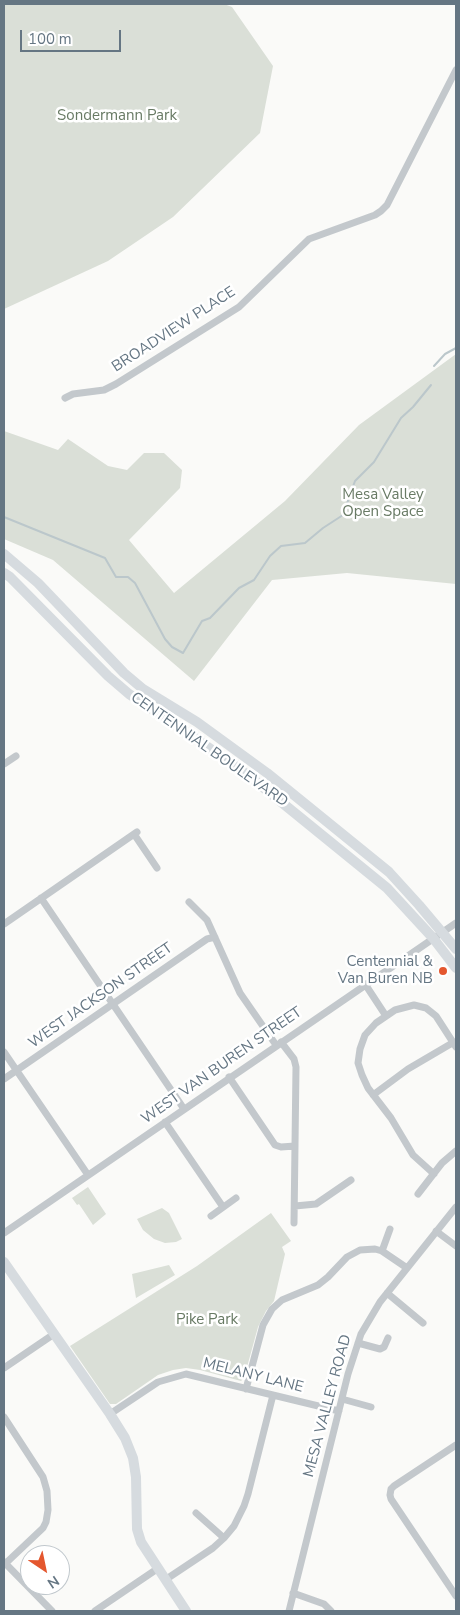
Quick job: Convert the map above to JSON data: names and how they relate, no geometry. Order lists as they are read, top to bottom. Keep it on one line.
{"streets":{"main road":["CENTENNIAL BOULEVARD"],"street":["BROADVIEW PLACE","WEST JACKSON STREET","WEST VAN BUREN STREET","MELANY LANE","MESA VALLEY ROAD"]},"crossings":[["CENTENNIAL BOULEVARD","WEST VAN BUREN STREET"],["MELANY LANE","MESA VALLEY ROAD"]],"parks":["Sondermann Park","Mesa Valley Open Space","Pike Park"],"places":["Centennial & Van Buren NB"],"scale_bar":"100 m","north":"bottom right"}
